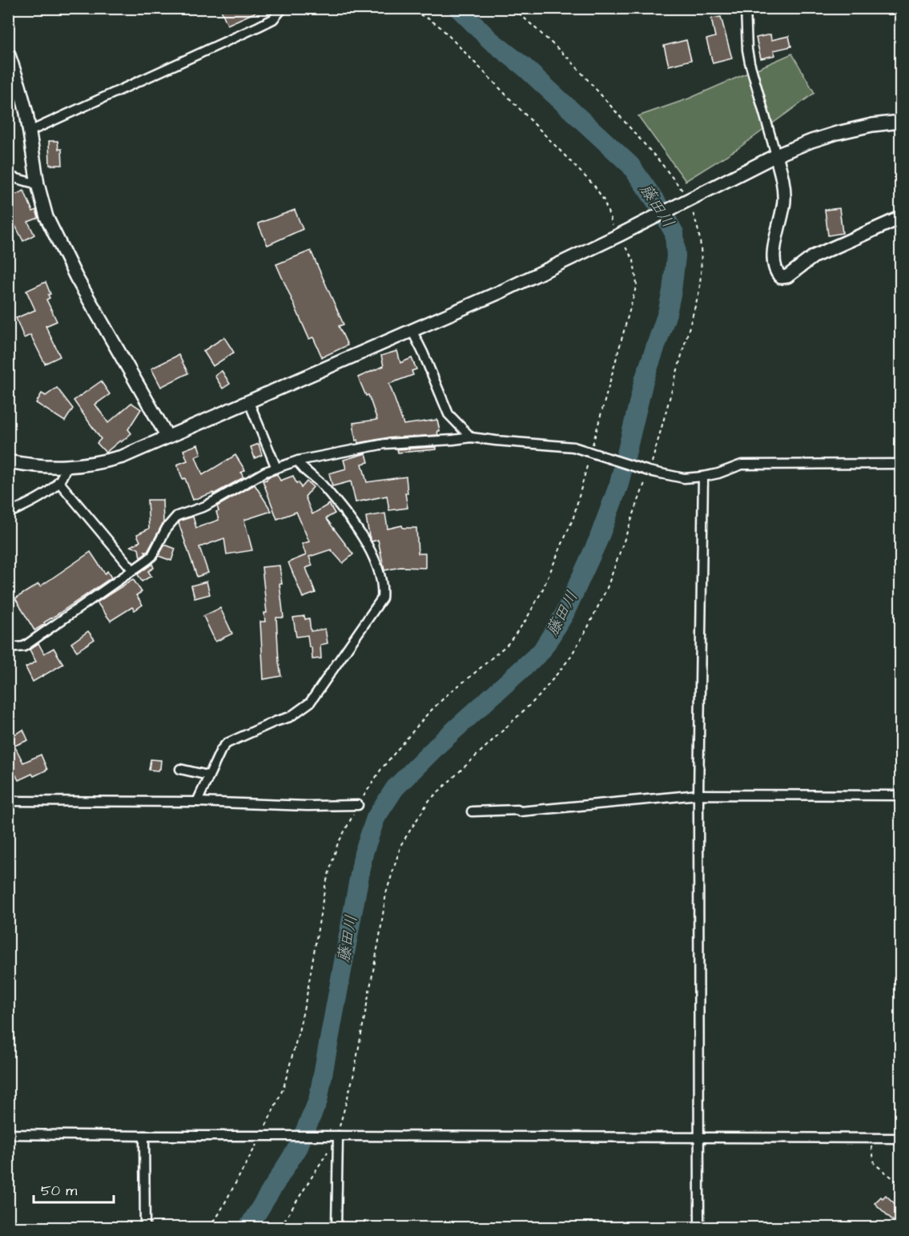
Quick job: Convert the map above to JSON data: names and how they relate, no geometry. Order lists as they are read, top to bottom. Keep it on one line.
{"water":["藤田川"],"scale_bar":"50 m"}
